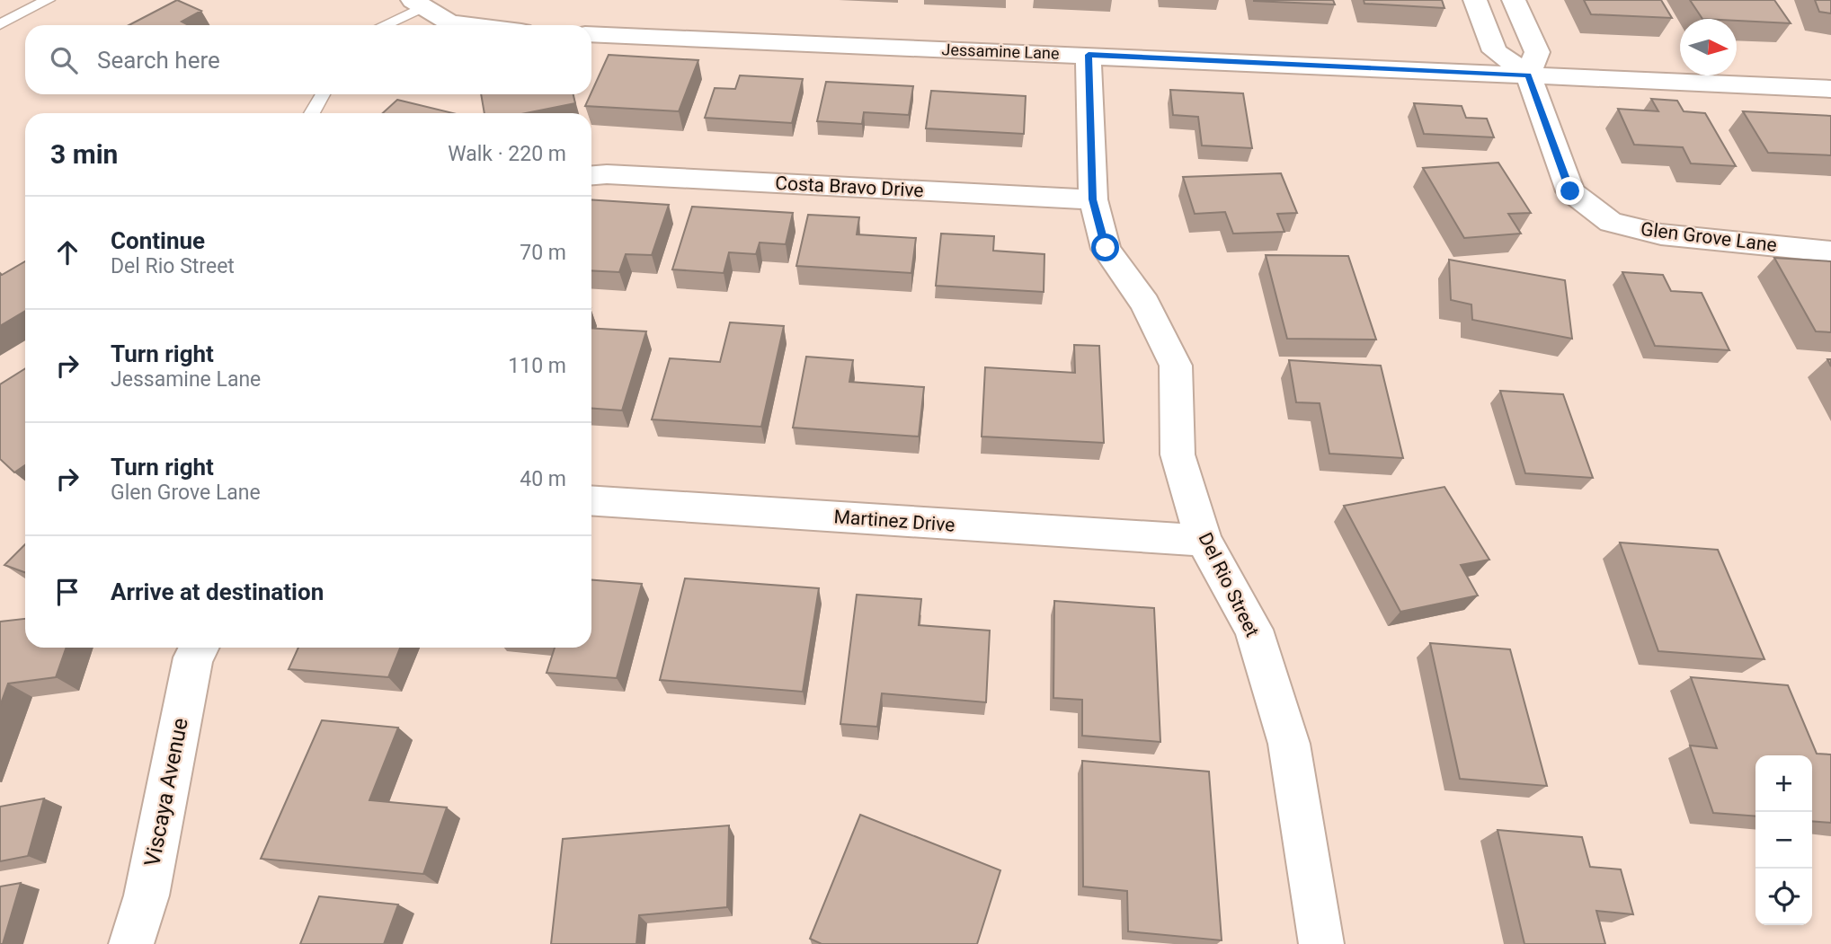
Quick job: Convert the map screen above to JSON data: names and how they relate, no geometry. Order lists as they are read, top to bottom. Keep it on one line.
{"streets":{"street":["Jessamine Lane","Costa Bravo Drive","Glen Grove Lane","Martinez Drive","Del Rio Street","Viscaya Avenue"]},"crossings":[["Jessamine Lane","Glen Grove Lane"],["Jessamine Lane","Del Rio Street"],["Costa Bravo Drive","Del Rio Street"],["Martinez Drive","Del Rio Street"]],"north":"right","page":{"search":"Search here","heading":["3 min","Walk · 220 m"],"list":[["Continue","Del Rio Street","70 m"],["Turn right","Jessamine Lane","110 m"],["Turn right","Glen Grove Lane","40 m"],"Arrive at destination"],"map_buttons":["+","−"]}}
